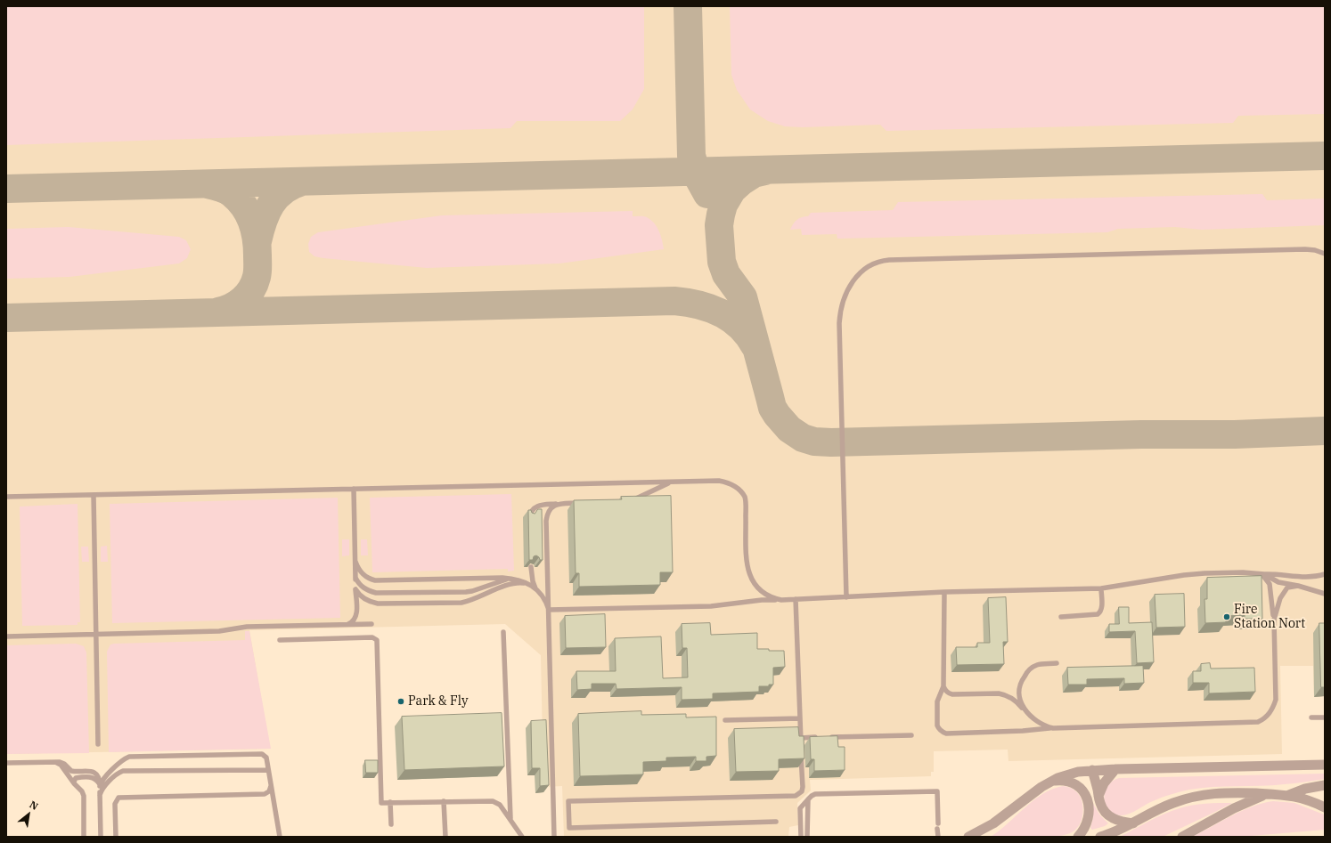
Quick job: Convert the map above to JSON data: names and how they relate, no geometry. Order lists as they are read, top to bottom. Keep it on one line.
{"places":["Fire Station Nort","Park & Fly"],"north":"top right"}
